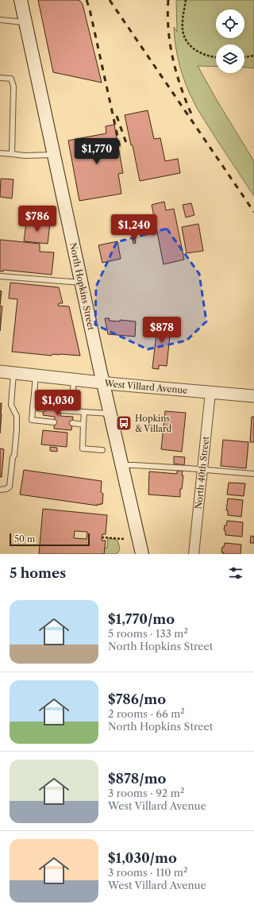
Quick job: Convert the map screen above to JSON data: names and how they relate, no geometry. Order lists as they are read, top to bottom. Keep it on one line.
{"streets":{"main road":["North Hopkins Street"],"street":["West Villard Avenue","North 40th Street"]},"crossings":[["North Hopkins Street","West Villard Avenue"],["West Villard Avenue","North 40th Street"]],"places":{"bus stop":["Hopkins & Villard"]},"scale_bar":"50 m","page":{"price":["$1,770","$786","$1,240","$878","$1,030"],"scale":"50 m","heading":"5 homes","list":[{"name":"$1,770/mo","note":"5 rooms · 133 m² · North Hopkins Street"},{"name":"$786/mo","note":"2 rooms · 66 m² · North Hopkins Street"},{"name":"$878/mo","note":"3 rooms · 92 m² · West Villard Avenue"},{"name":"$1,030/mo","note":"3 rooms · 110 m² · West Villard Avenue"}]}}
